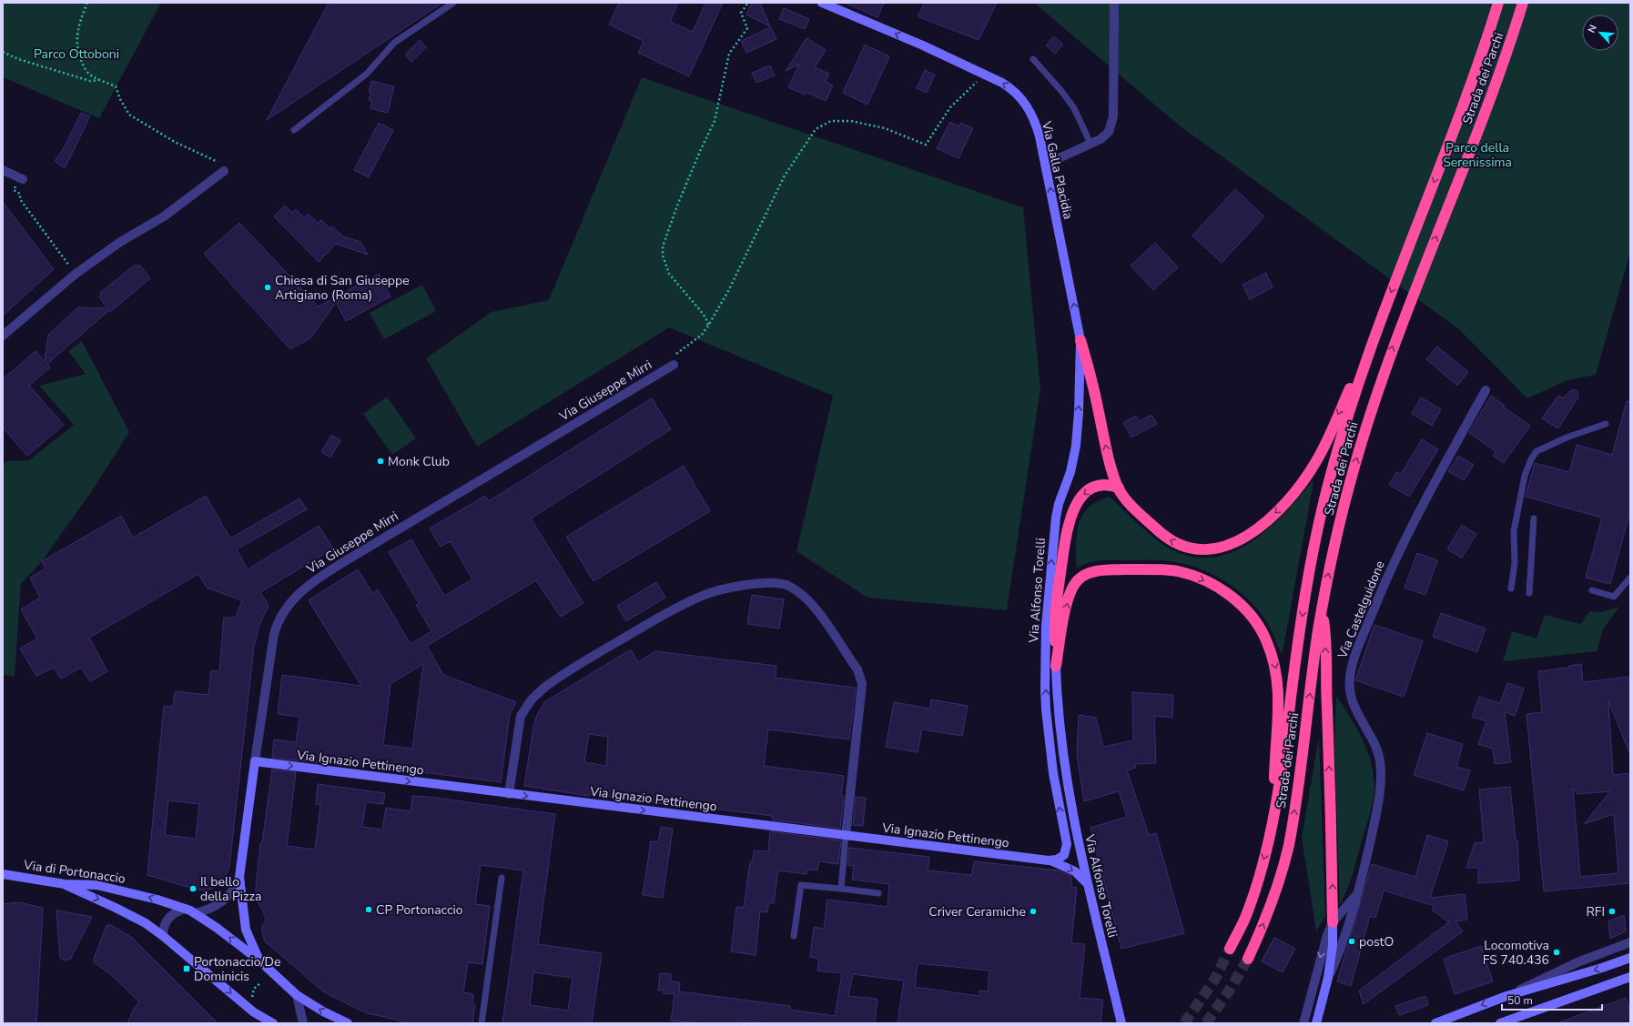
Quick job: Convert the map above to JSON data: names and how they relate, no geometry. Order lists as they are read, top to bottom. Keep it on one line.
{"streets":{"highway":["Strada dei Parchi"],"main road":["Via Galla Placidia","Via Giuseppe Mirri","Via Alfonso Torelli","Via Ignazio Pettinengo","Via di Portonaccio"],"street":["Via Castelguidone"]},"crossings":[["Via Galla Placidia","Via Alfonso Torelli"],["Via Giuseppe Mirri","Via Ignazio Pettinengo"],["Via Giuseppe Mirri","Via di Portonaccio"],["Via Alfonso Torelli","Via Ignazio Pettinengo"]],"one_way":["Via Galla Placidia","Via Ignazio Pettinengo"],"parks":["Parco Ottoboni","Parco della Serenissima"],"places":{"other":["Chiesa di San Giuseppe Artigiano (Roma)","Monk Club","Il bello della Pizza","CP Portonaccio","Criver Ceramiche","RFI","postO","Locomotiva FS 740.436"],"transit":["Portonaccio/De Dominicis"]},"scale_bar":"50 m","north":"top left"}
